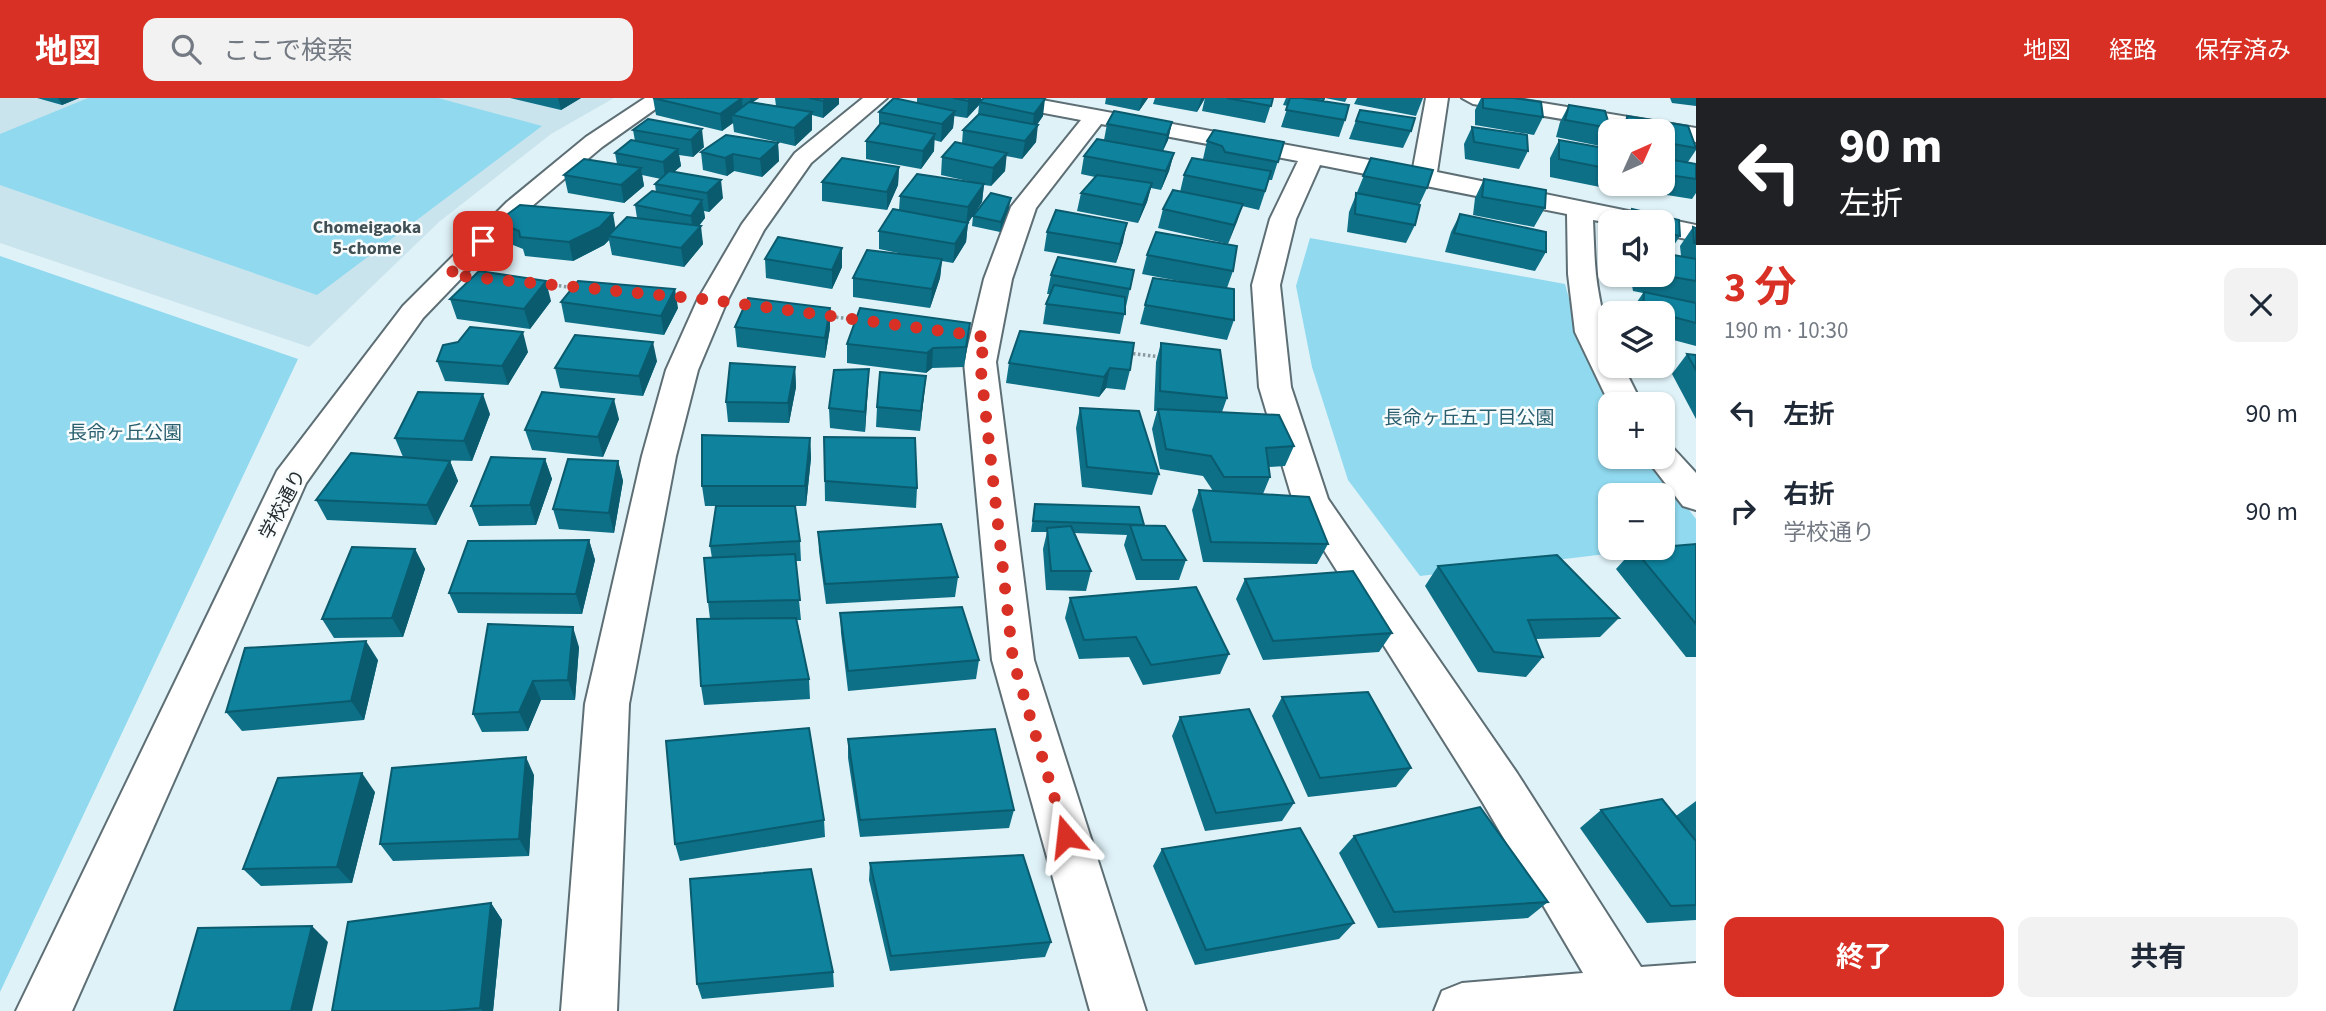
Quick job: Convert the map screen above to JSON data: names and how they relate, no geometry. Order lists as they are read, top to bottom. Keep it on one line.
{"streets":{"street":["学校通り"]},"districts":["Chomeigaoka 5-chome"],"parks":["長命ヶ丘五丁目公園","長命ヶ丘公園"],"north":"top right","page":{"header":"地図","search":"ここで検索","nav":["地図","経路","保存済み"],"turn":["90 m","左折"],"map_buttons":["+","−"],"heading":["3 分","190 m · 10:30"],"list":[{"name":"左折","value":"90 m"},{"name":"右折","note":"学校通り","value":"90 m"}],"buttons":["終了","共有"]}}
